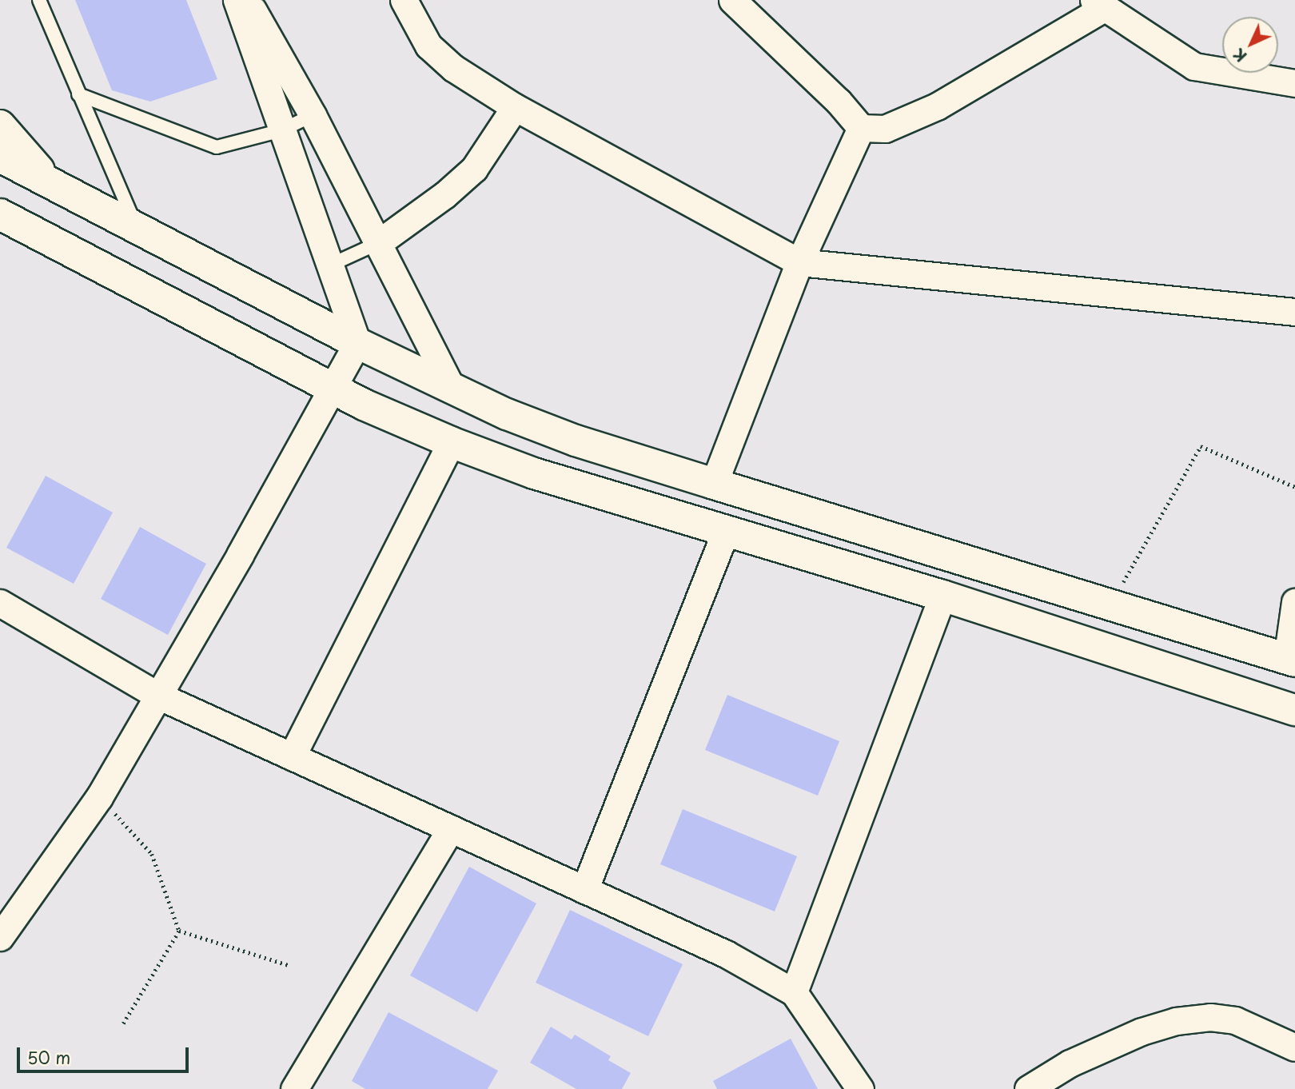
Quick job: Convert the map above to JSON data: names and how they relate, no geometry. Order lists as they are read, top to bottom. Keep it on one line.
{"scale_bar":"50 m","north":"bottom left"}
